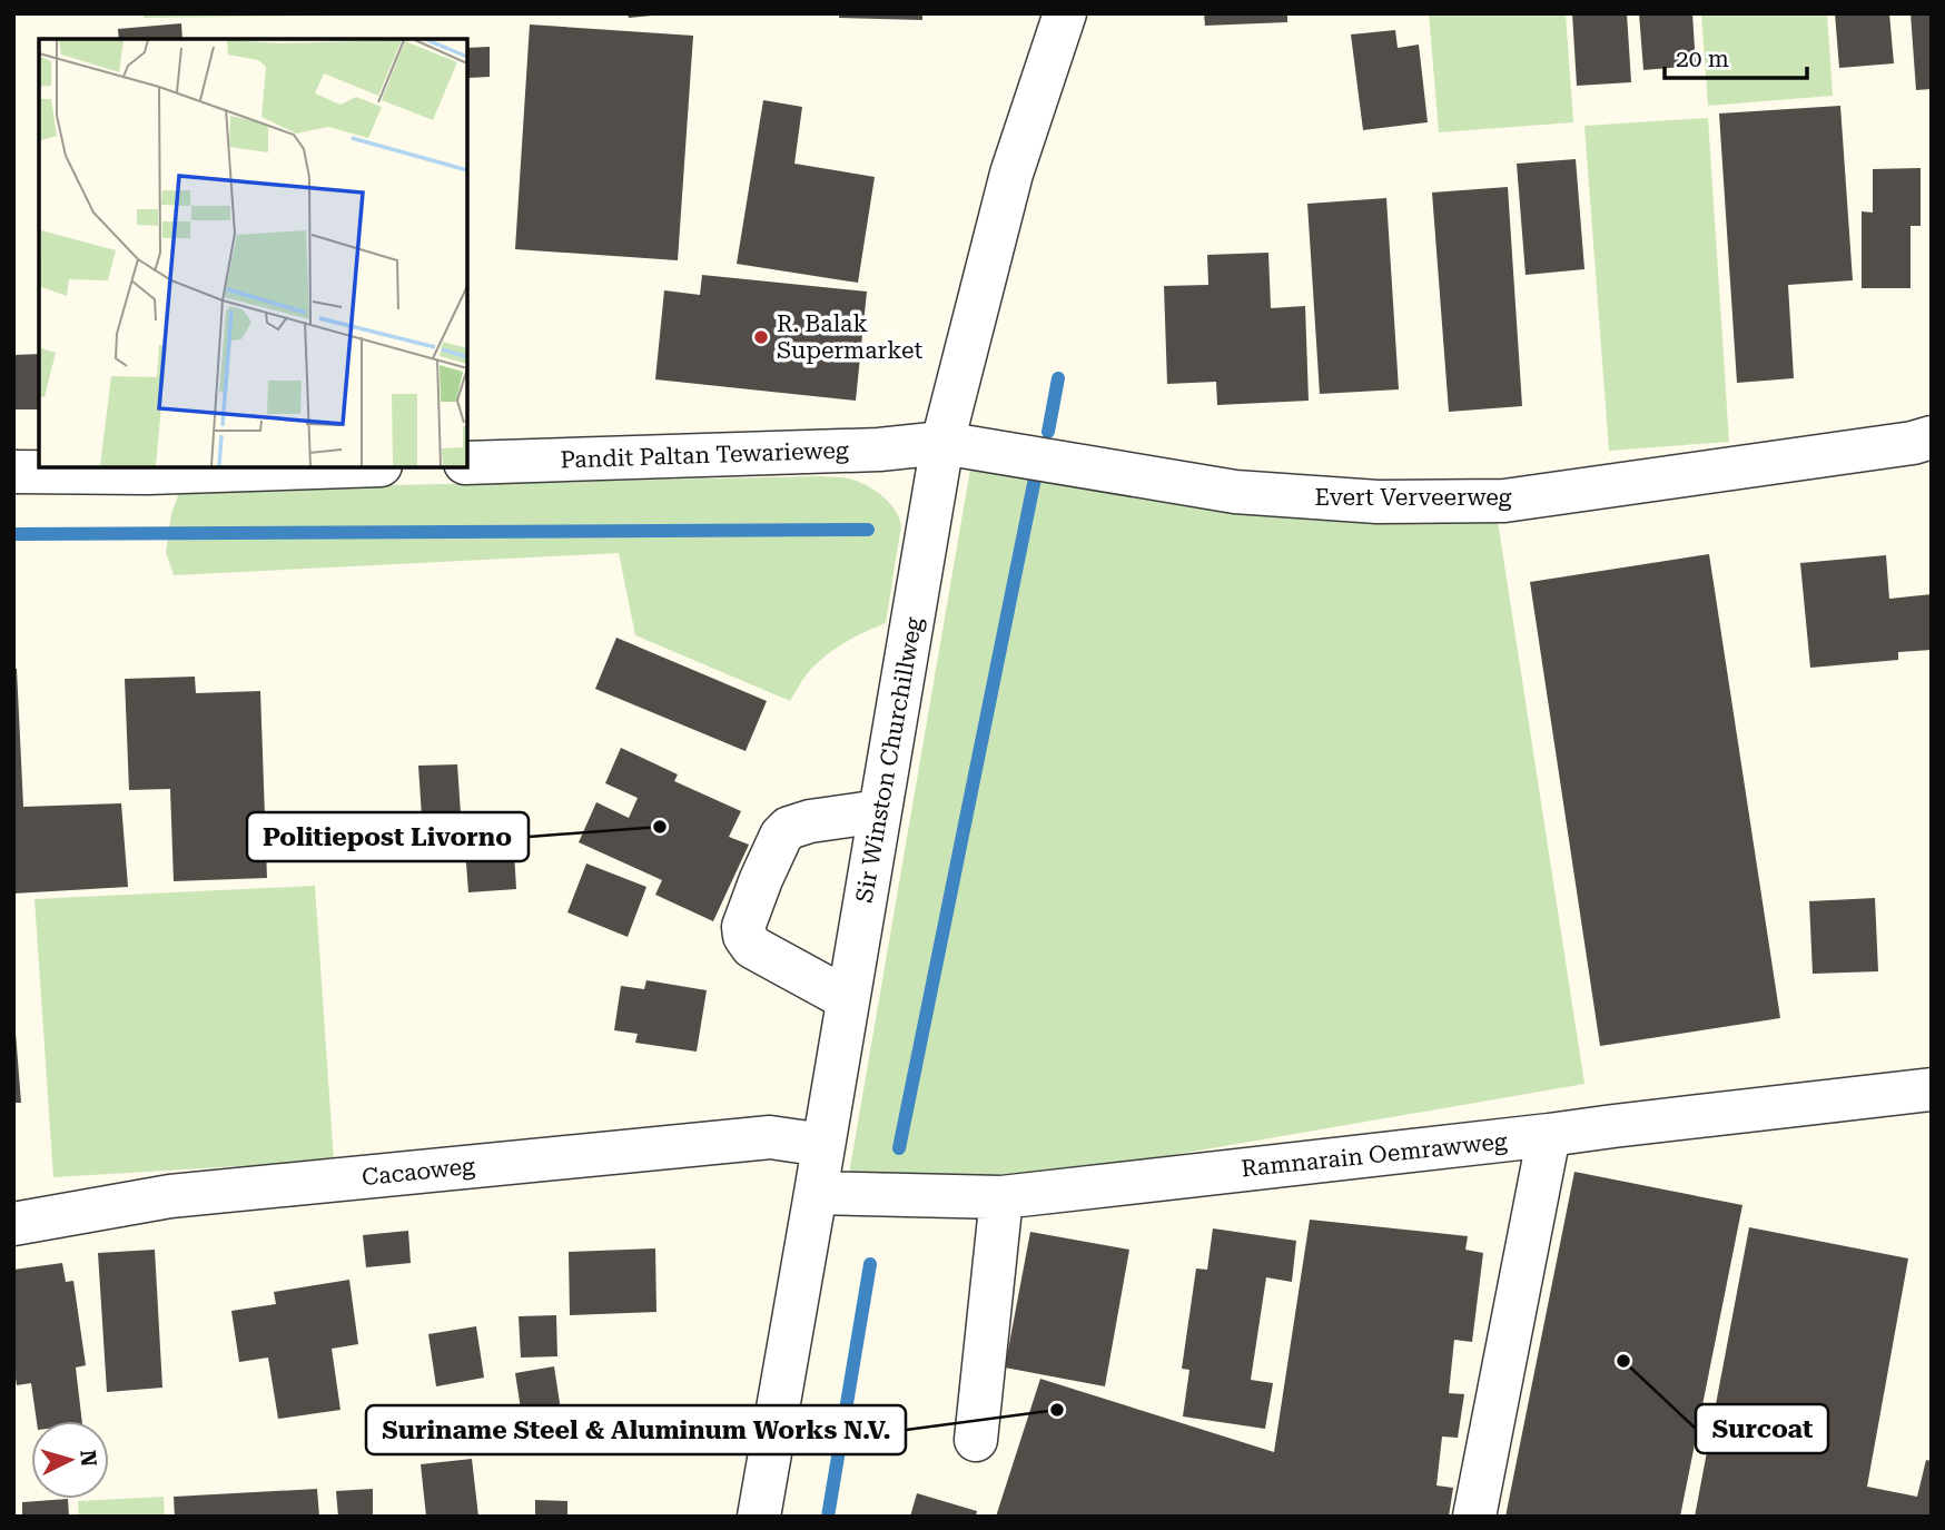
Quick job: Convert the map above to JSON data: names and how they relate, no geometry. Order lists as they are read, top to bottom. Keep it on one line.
{"streets":{"street":["Pandit Paltan Tewarieweg","Evert Verveerweg","Sir Winston Churchillweg","Ramnarain Oemrawweg","Cacaoweg"]},"crossings":[["Pandit Paltan Tewarieweg","Evert Verveerweg"],["Pandit Paltan Tewarieweg","Sir Winston Churchillweg"],["Evert Verveerweg","Sir Winston Churchillweg"],["Sir Winston Churchillweg","Ramnarain Oemrawweg"],["Sir Winston Churchillweg","Cacaoweg"]],"places":["R. Balak Supermarket","Politiepost Livorno","Surcoat","Suriname Steel & Aluminum Works N.V."],"scale_bar":"20 m","north":"right"}
